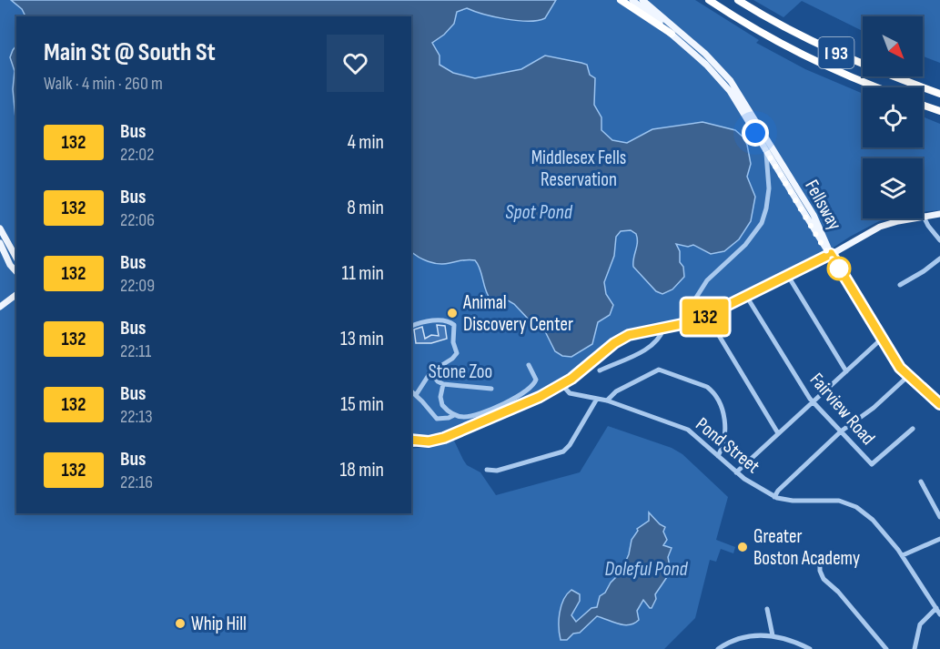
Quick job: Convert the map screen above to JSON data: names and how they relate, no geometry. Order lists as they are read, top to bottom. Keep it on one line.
{"streets":{"highway":["I 93"],"main road":["Fellsway"],"street":["Fairview Road","Pond Street"]},"water":["Spot Pond","Doleful Pond"],"parks":["Middlesex Fells Reservation","Stone Zoo"],"places":["Animal Discovery Center","Greater Boston Academy","Whip Hill"],"lines":["bus line 132"],"north":"bottom right","page":{"on_map":"132","heading":["Main St @ South St","Walk · 4 min · 260 m"],"list":[{"mark":"132","name":"Bus","note":"22:02","value":"4 min"},{"mark":"132","name":"Bus","note":"22:06","value":"8 min"},{"mark":"132","name":"Bus","note":"22:09","value":"11 min"},{"mark":"132","name":"Bus","note":"22:11","value":"13 min"},{"mark":"132","name":"Bus","note":"22:13","value":"15 min"},{"mark":"132","name":"Bus","note":"22:16","value":"18 min"}]}}
